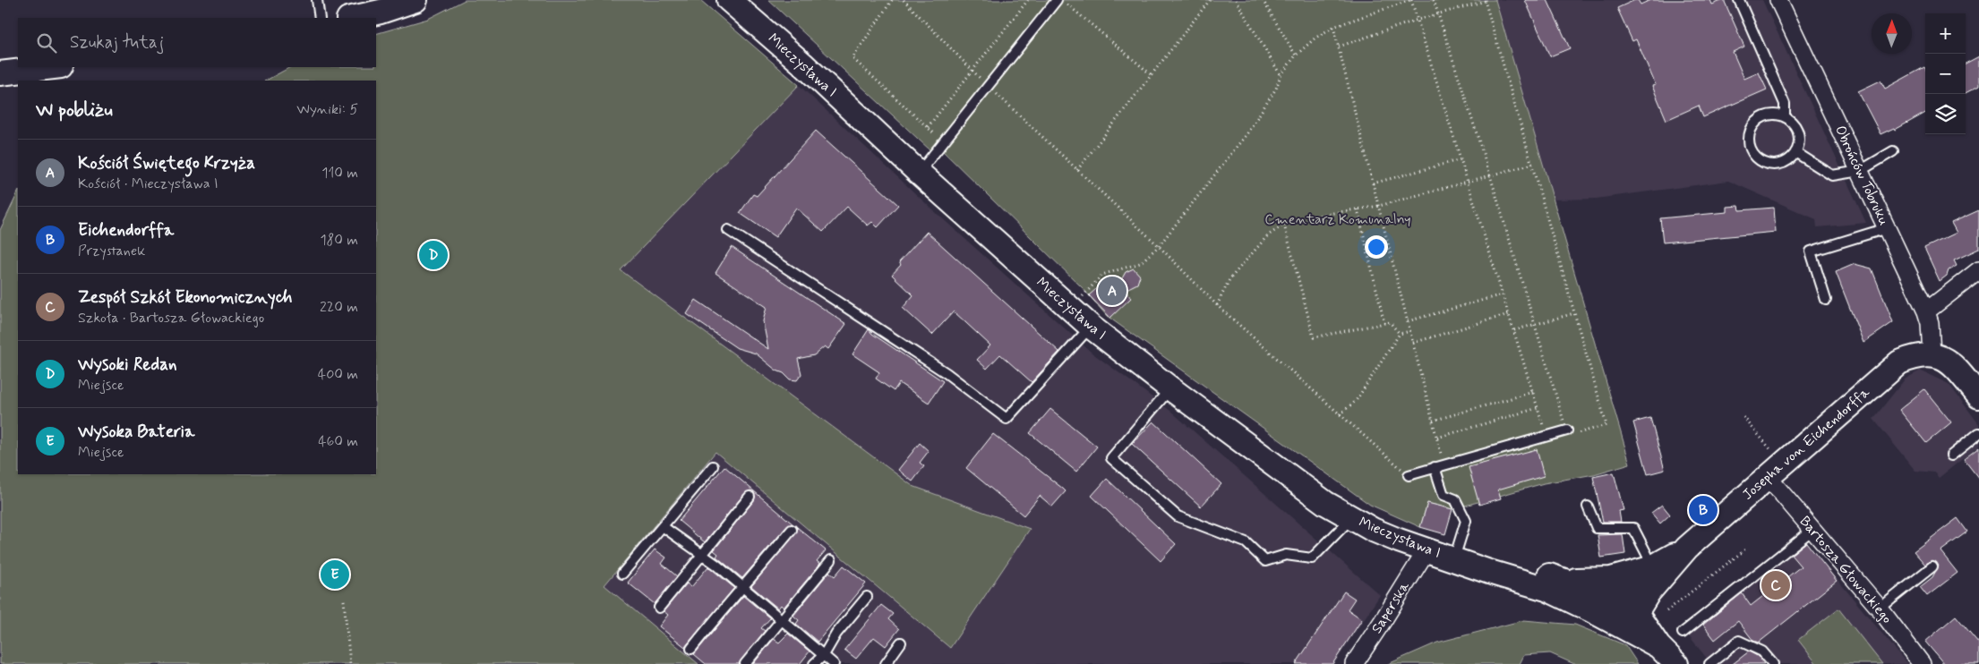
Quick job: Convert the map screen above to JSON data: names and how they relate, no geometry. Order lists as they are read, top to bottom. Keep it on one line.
{"streets":{"main road":["Mieczysława I","Josepha von Eichendorffa"],"street":["Obrońców Tobruku","Bartosza Głowackiego","Saperska"]},"crossings":[["Mieczysława I","Josepha von Eichendorffa"],["Mieczysława I","Saperska"],["Obrońców Tobruku","Josepha von Eichendorffa"],["Josepha von Eichendorffa","Bartosza Głowackiego"]],"parks":["Cmentarz Komunalny"],"north":"top","page":{"map_buttons":["+","−"],"search":"Szukaj tutaj","heading":["W pobliżu","Wyniki: 5"],"list":[{"mark":"A","name":"Kościół Świętego Krzyża","note":"Kościół · Mieczysława I","value":"110 m"},{"mark":"B","name":"Eichendorffa","note":"Przystanek","value":"180 m"},{"mark":"C","name":"Zespół Szkół Ekonomicznych","note":"Szkoła · Bartosza Głowackiego","value":"220 m"},{"mark":"D","name":"Wysoki Redan","note":"Miejsce","value":"400 m"},{"mark":"E","name":"Wysoka Bateria","note":"Miejsce","value":"460 m"}],"pins":["D","A","B","E","C"]}}
